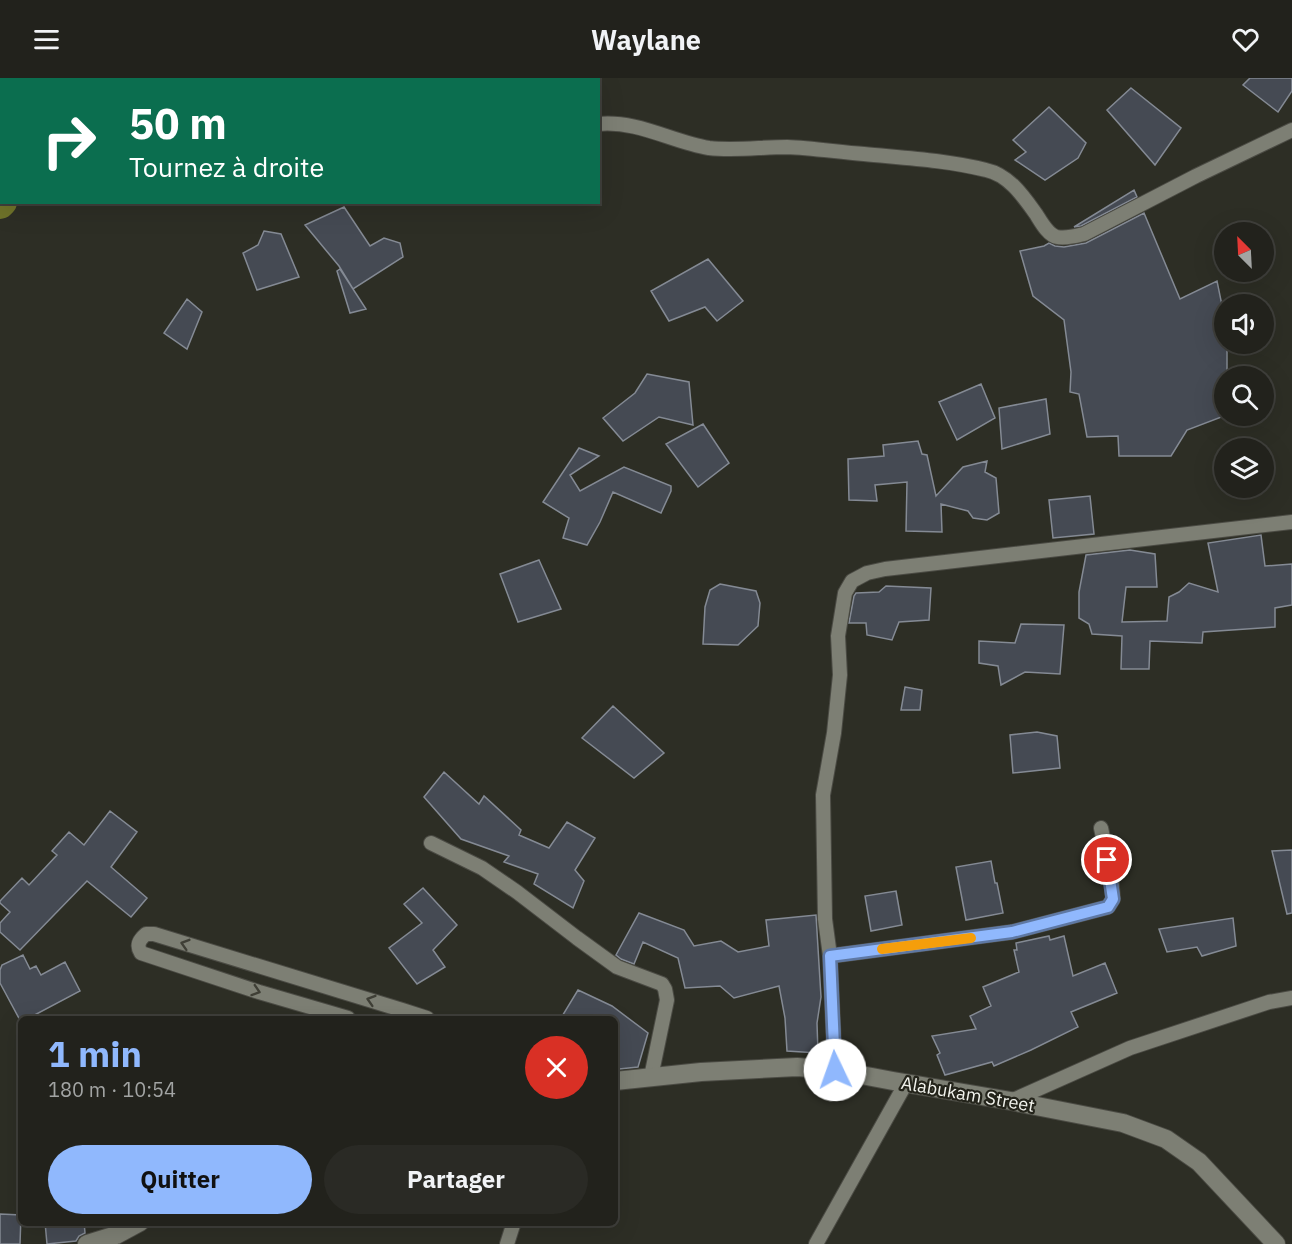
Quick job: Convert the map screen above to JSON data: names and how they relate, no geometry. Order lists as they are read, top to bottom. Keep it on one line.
{"streets":{"street":["Alabukam Street"]},"north":"top left","page":{"header":"Waylane","turn":["50 m","Tournez à droite"],"heading":["1 min","180 m · 10:54"],"buttons":["Quitter","Partager"]}}
